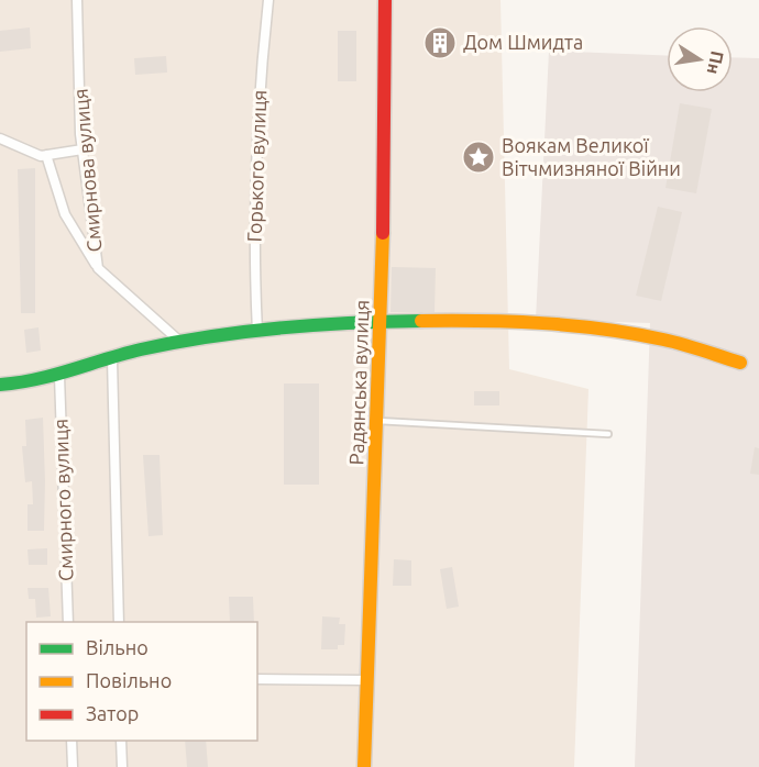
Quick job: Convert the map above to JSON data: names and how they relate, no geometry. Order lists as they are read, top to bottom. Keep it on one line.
{"streets":{"street":["Горького вулиця","Смирнова вулиця","Радянська вулиця","Смирного вулиця"]},"places":{"building":["Дом Шмидта"],"place":["Воякам Великої Вітчмизняної Війни"]},"legend":["Вільно","Повільно","Затор"],"north":"right"}
